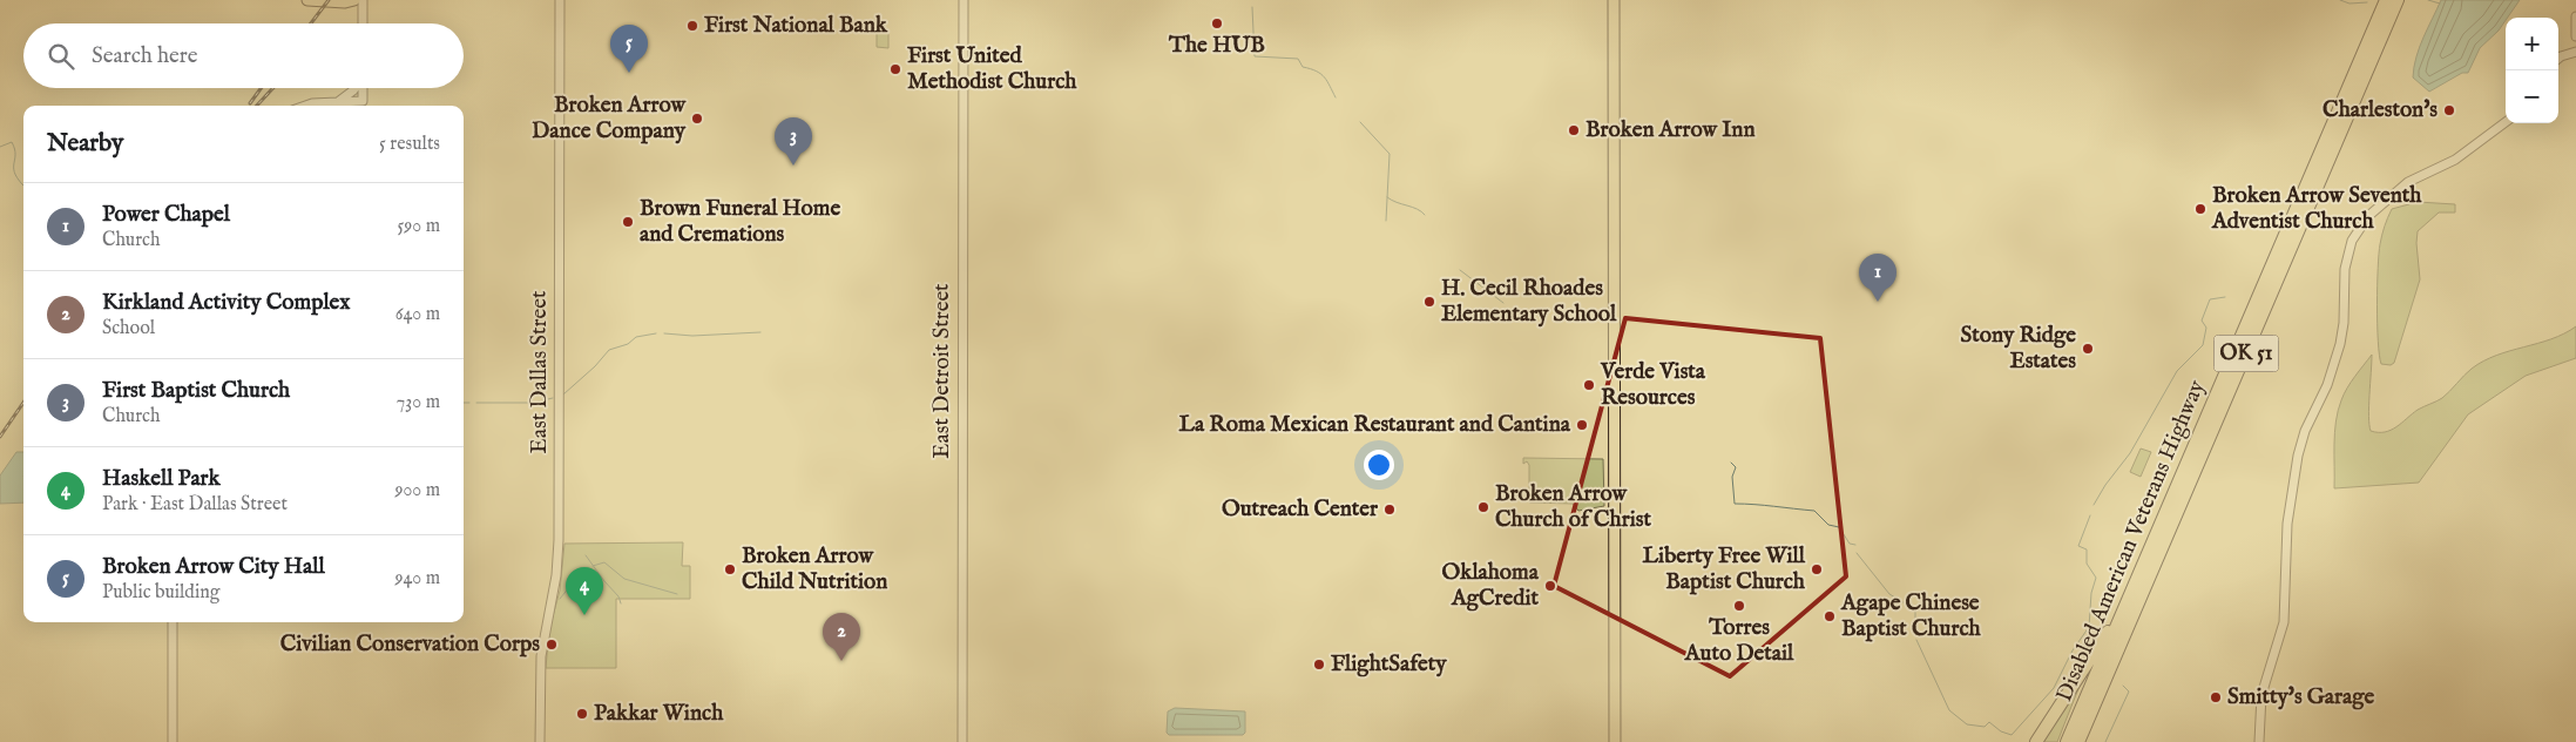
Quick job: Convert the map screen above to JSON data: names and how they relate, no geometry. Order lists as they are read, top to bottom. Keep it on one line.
{"streets":{"highway":["OK 51","Disabled American Veterans Highway"],"street":["East Detroit Street","East Dallas Street"]},"places":["The HUB","First National Bank","First United Methodist Church","Charleston's","Broken Arrow Dance Company","Broken Arrow Inn","Broken Arrow Seventh Adventist Church","Brown Funeral Home and Cremations","H. Cecil Rhoades Elementary School","Stony Ridge Estates","Verde Vista Resources","La Roma Mexican Restaurant and Cantina","Broken Arrow Church of Christ","Outreach Center","Broken Arrow Child Nutrition","Liberty Free Will Baptist Church","Oklahoma AgCredit","Torres Auto Detail","Agape Chinese Baptist Church","Civilian Conservation Corps","FlightSafety","Smitty's Garage","Pakkar Winch"],"page":{"map_buttons":["+","−"],"search":"Search here","pins":["5","3","1","4","2"],"heading":["Nearby","5 results"],"list":[{"mark":"1","name":"Power Chapel","note":"Church","value":"590 m"},{"mark":"2","name":"Kirkland Activity Complex","note":"School","value":"640 m"},{"mark":"3","name":"First Baptist Church","note":"Church","value":"730 m"},{"mark":"4","name":"Haskell Park","note":"Park · East Dallas Street","value":"900 m"},{"mark":"5","name":"Broken Arrow City Hall","note":"Public building","value":"940 m"}]}}
